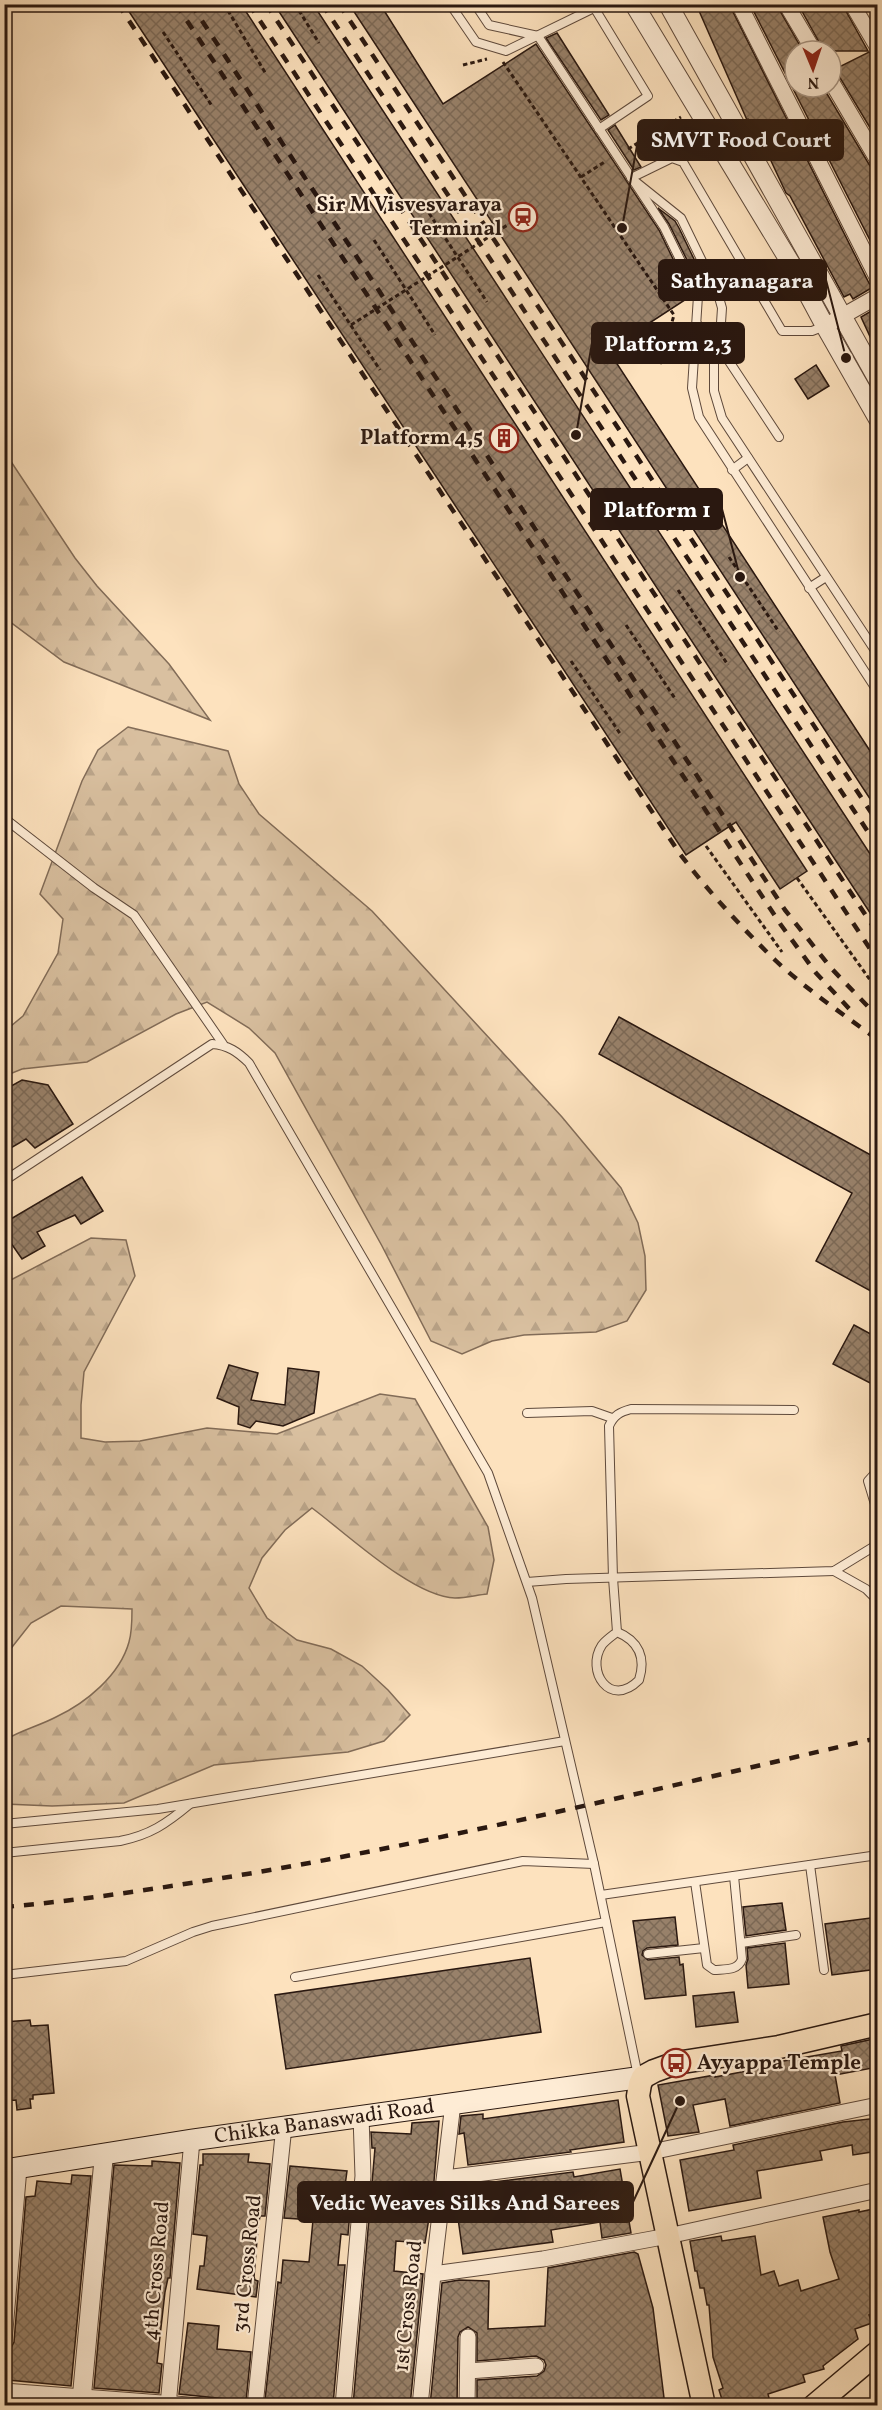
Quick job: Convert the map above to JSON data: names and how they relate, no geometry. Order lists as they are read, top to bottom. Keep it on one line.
{"streets":{"main road":["Chikka Banaswadi Road"],"street":["3rd Cross Road","4th Cross Road","1st Cross Road"]},"crossings":[["Chikka Banaswadi Road","3rd Cross Road"],["Chikka Banaswadi Road","4th Cross Road"],["Chikka Banaswadi Road","1st Cross Road"]],"places":{"station":["Sir M Visvesvaraya Terminal"],"other":["SMVT Food Court","Sathyanagara","Platform 2,3","Platform 1","Vedic Weaves Silks And Sarees"],"building":["Platform 4,5"],"bus stop":["Ayyappa Temple"]},"north":"bottom"}
